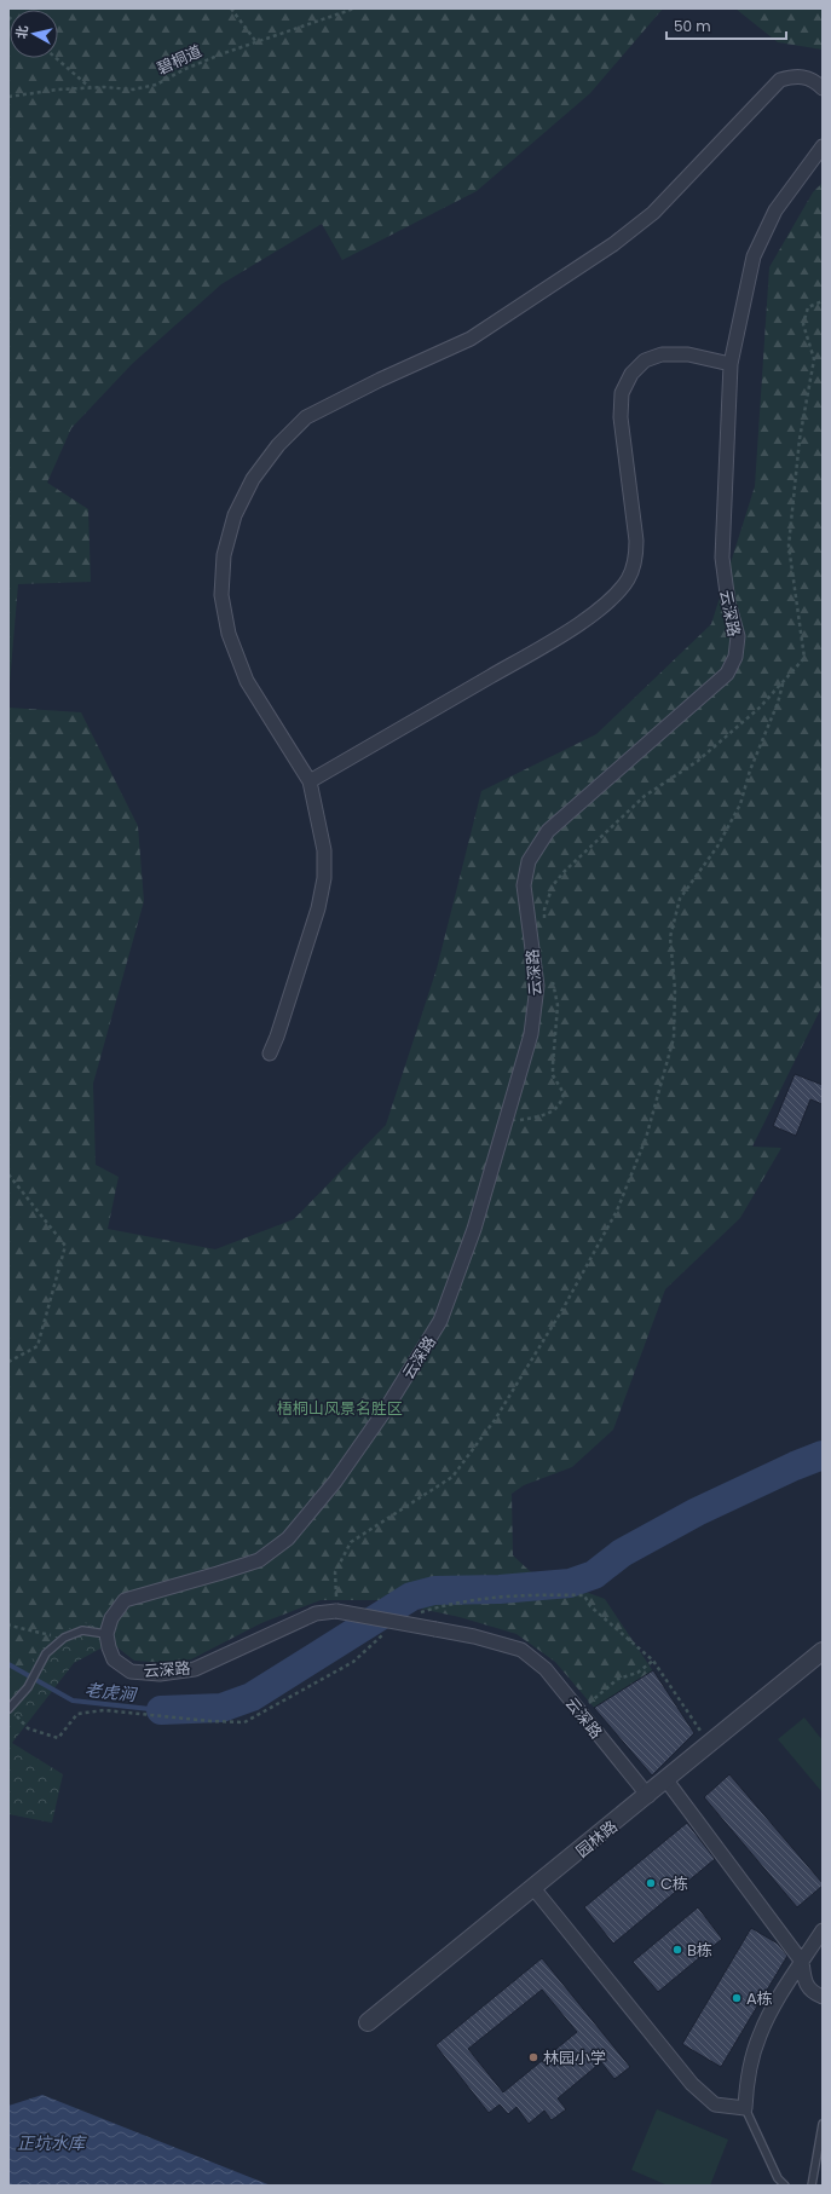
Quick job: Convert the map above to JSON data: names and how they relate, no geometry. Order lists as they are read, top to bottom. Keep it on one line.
{"streets":{"street":["云深路","园林路"],"path":["碧桐道"]},"crossings":[["云深路","园林路"]],"water":["老虎涧","正坑水库"],"parks":["梧桐山风景名胜区"],"places":["C栋","B栋","A栋","林园小学"],"scale_bar":"50 m","north":"left"}
